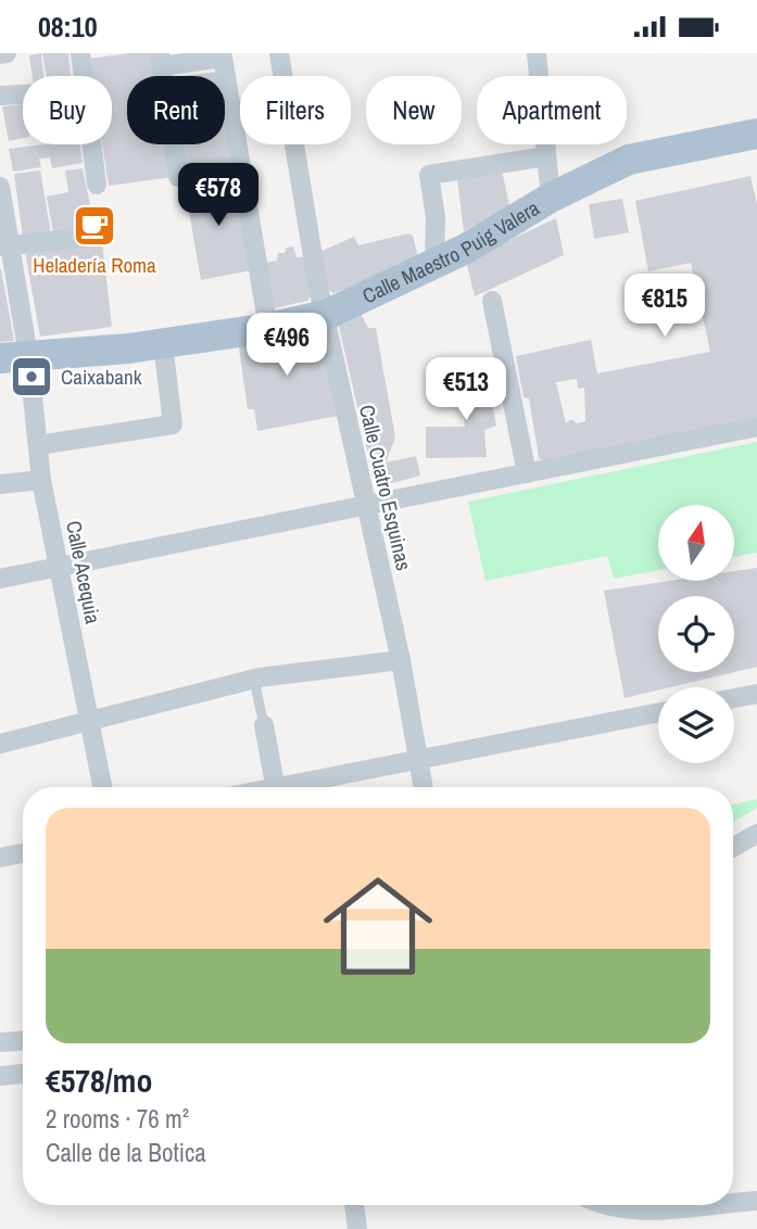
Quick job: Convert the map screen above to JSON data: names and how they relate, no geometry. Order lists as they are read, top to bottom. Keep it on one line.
{"streets":{"main road":["Calle Maestro Puig Valera"],"street":["Calle Cuatro Esquinas","Calle Acequia"]},"crossings":[["Calle Maestro Puig Valera","Calle Cuatro Esquinas"],["Calle Maestro Puig Valera","Calle Acequia"]],"places":{"cafe":["Heladería Roma"],"bank":["Caixabank"]},"north":"top","page":{"status":"08:10","chip":["Buy","Rent","Filters","New","Apartment"],"price":["€578","€815","€496","€513"],"list":[{"name":"€578/mo","note":"2 rooms · 76 m² · Calle de la Botica"}]}}
